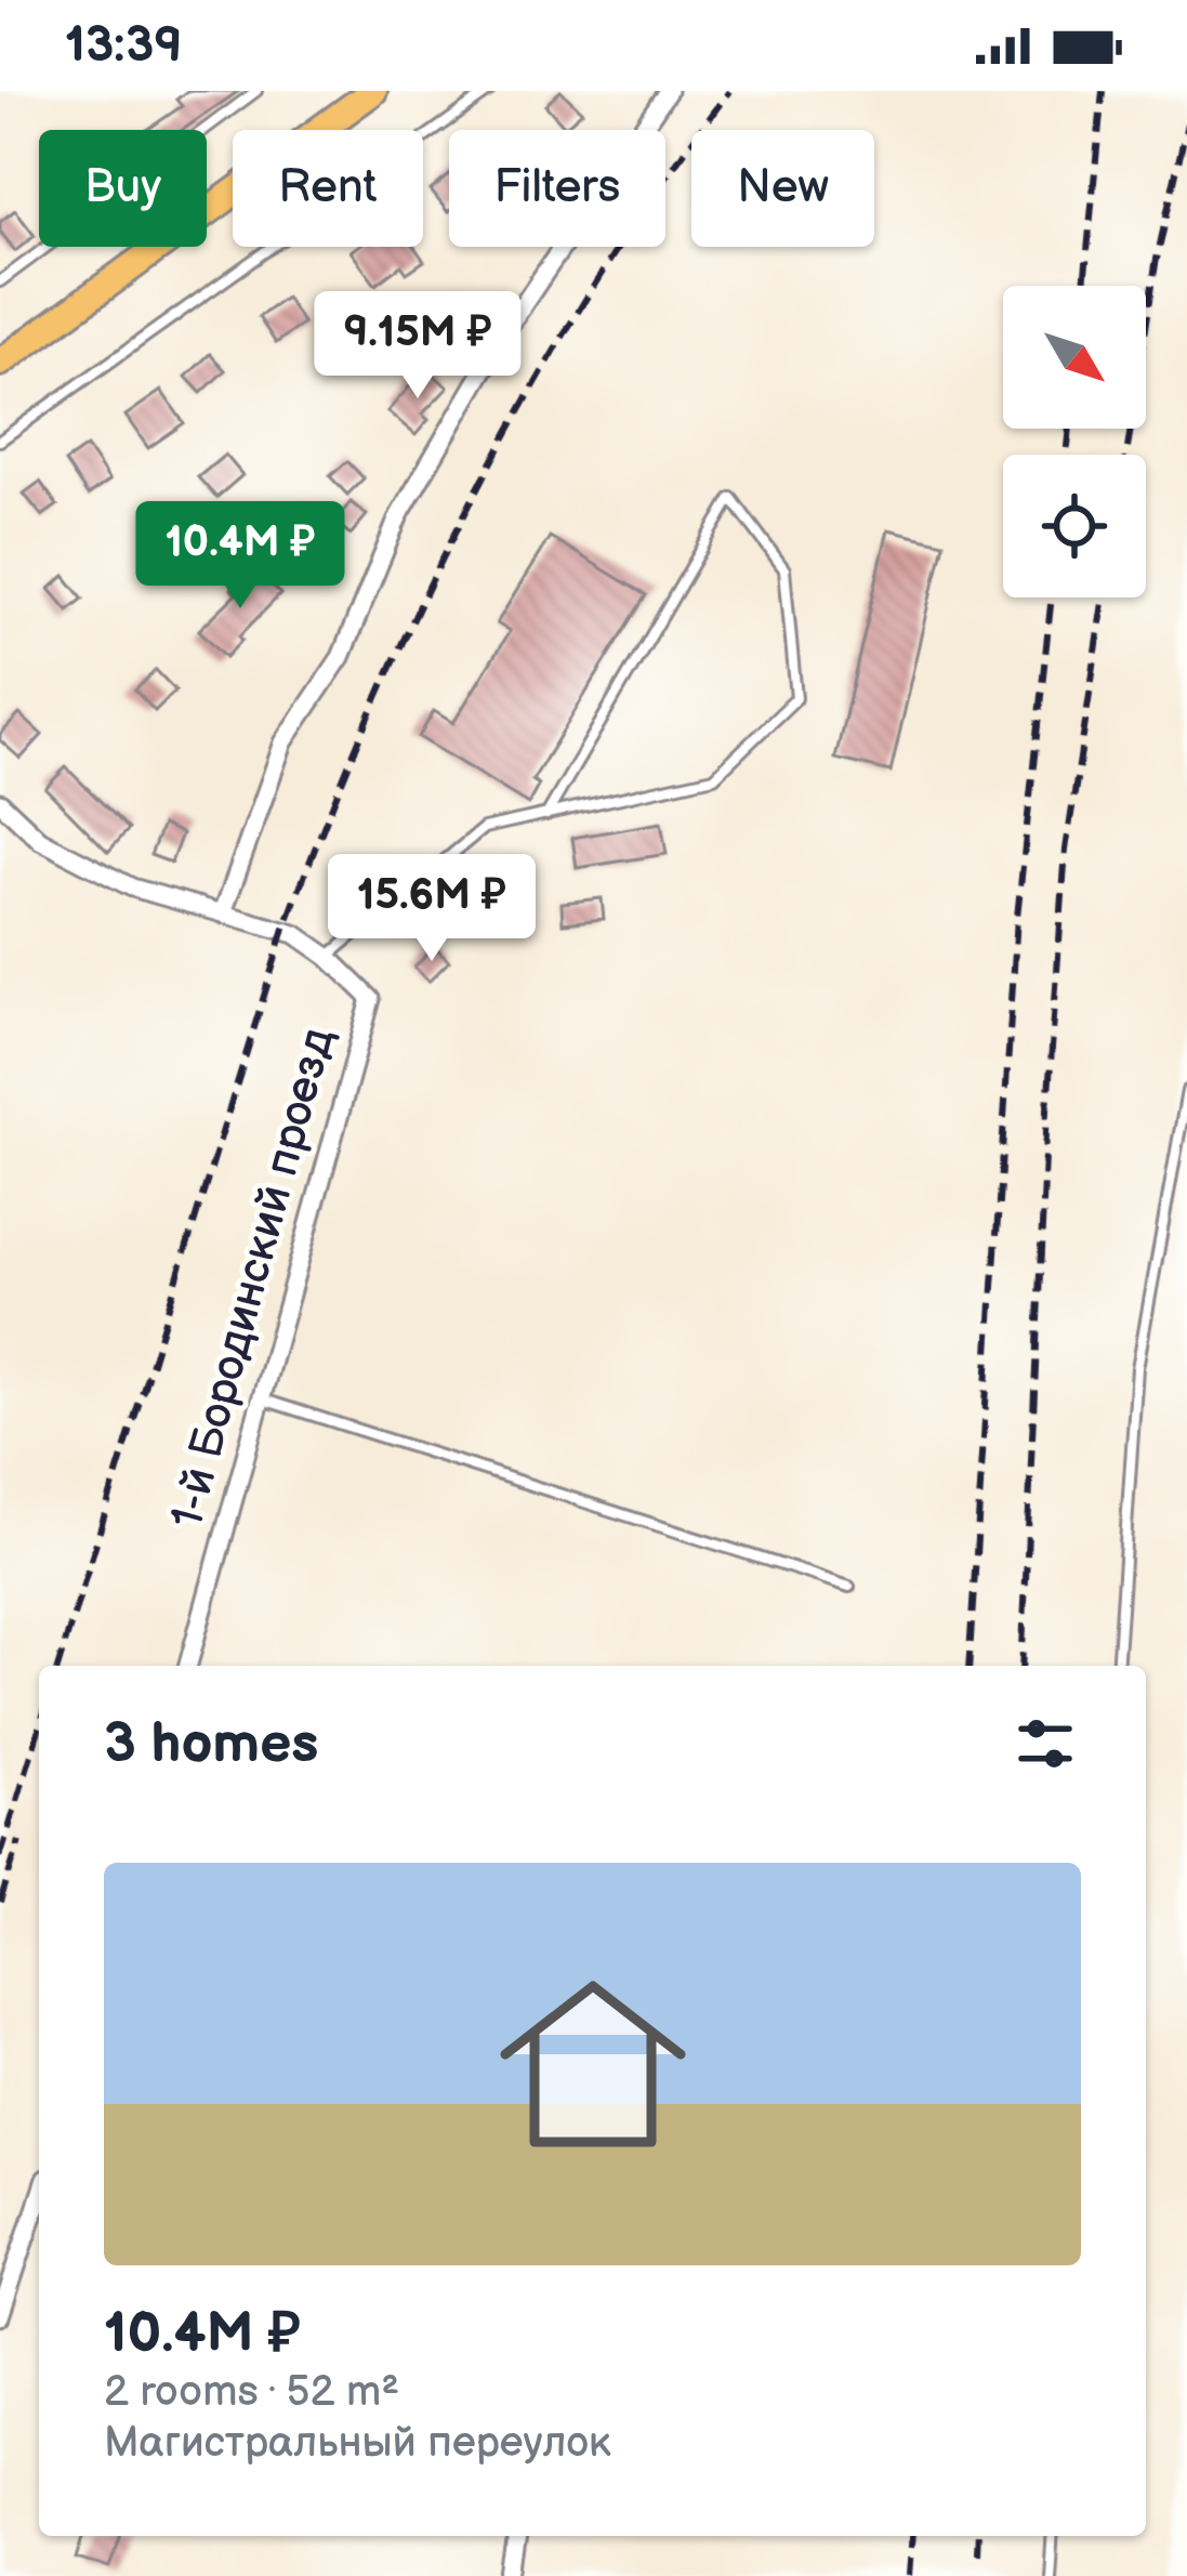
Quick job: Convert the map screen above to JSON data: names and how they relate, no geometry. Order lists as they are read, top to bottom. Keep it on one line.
{"streets":{"street":["1-й Бородинский проезд"]},"north":"bottom right","page":{"status":"13:39","chip":["Buy","Rent","Filters","New"],"price":["9.15M ₽","10.4M ₽","15.6M ₽"],"heading":"3 homes","list":[{"name":"10.4M ₽","note":"2 rooms · 52 m² · Магистральный переулок"}]}}
